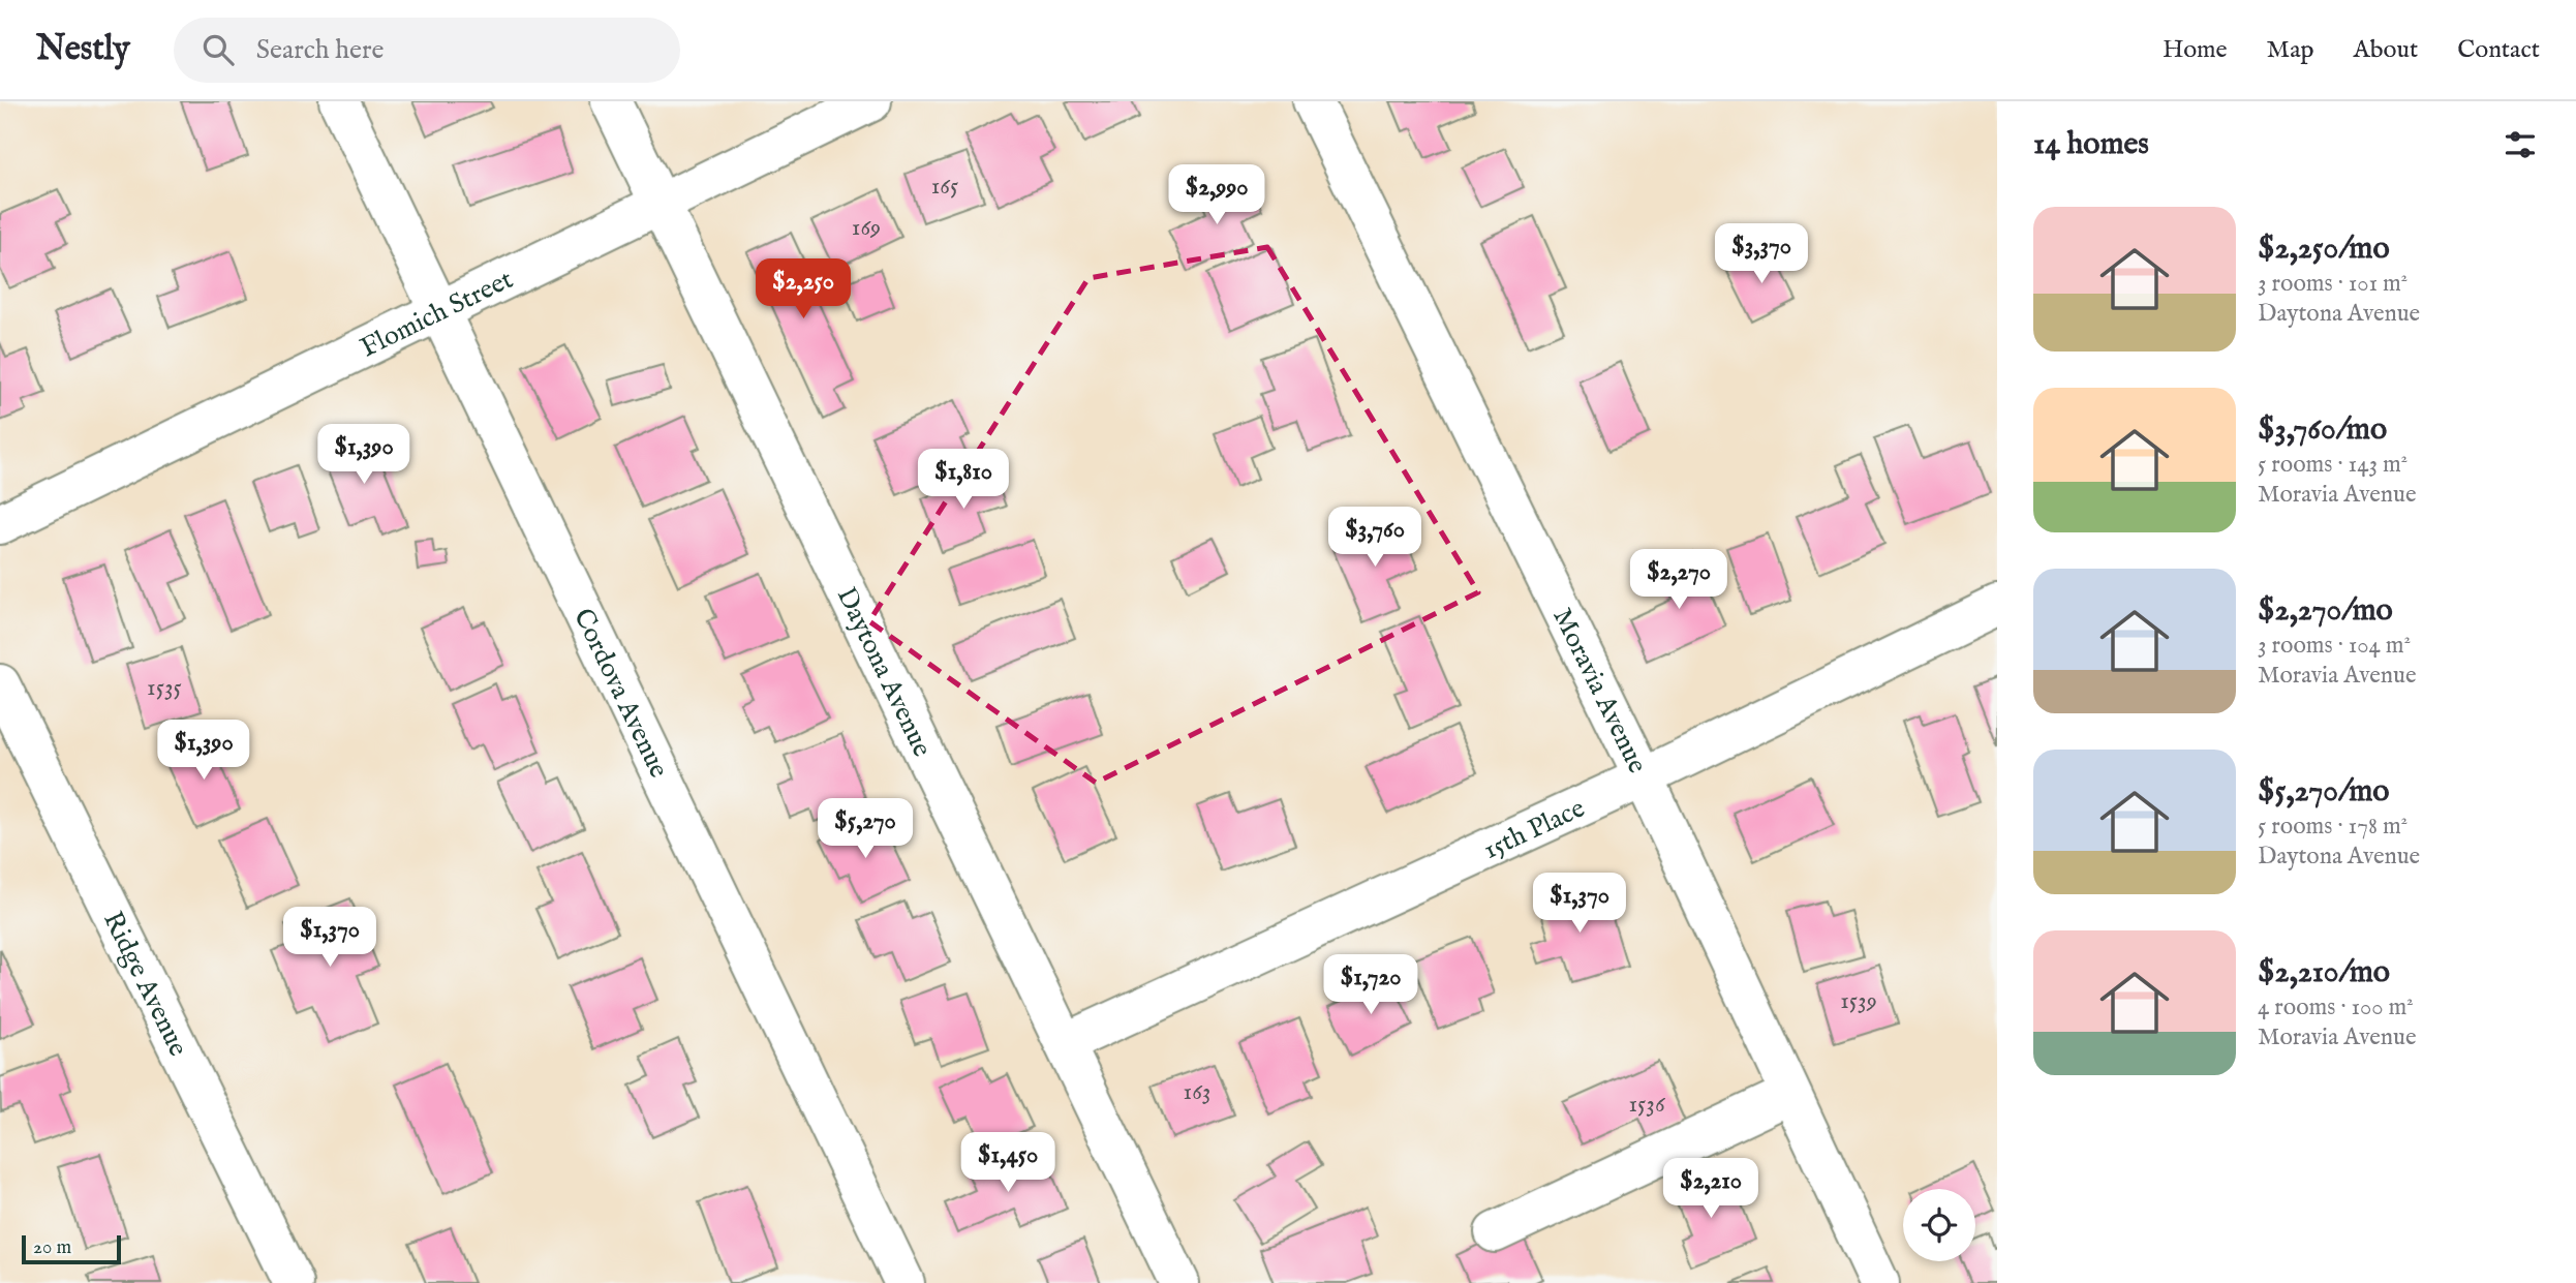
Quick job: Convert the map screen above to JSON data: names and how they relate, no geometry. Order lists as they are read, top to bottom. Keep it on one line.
{"streets":{"street":["Flomich Street","Daytona Avenue","Moravia Avenue","Cordova Avenue","15th Place","Ridge Avenue"]},"crossings":[["Flomich Street","Daytona Avenue"],["Flomich Street","Cordova Avenue"],["Daytona Avenue","15th Place"],["Moravia Avenue","15th Place"]],"house_numbers":["165","169","1535","1539","163","1536"],"scale_bar":"20 m","page":{"header":"Nestly","search":"Search here","nav":["Home","Map","About","Contact"],"heading":"14 homes","price":["$2,990","$3,370","$2,250","$1,390","$1,810","$3,760","$2,270","$1,390","$5,270","$1,370","$1,370","$1,720","$1,450","$2,210"],"list":[{"name":"$2,250/mo","note":"3 rooms · 101 m² · Daytona Avenue"},{"name":"$3,760/mo","note":"5 rooms · 143 m² · Moravia Avenue"},{"name":"$2,270/mo","note":"3 rooms · 104 m² · Moravia Avenue"},{"name":"$5,270/mo","note":"5 rooms · 178 m² · Daytona Avenue"},{"name":"$2,210/mo","note":"4 rooms · 100 m² · Moravia Avenue"}],"scale":"20 m"}}
